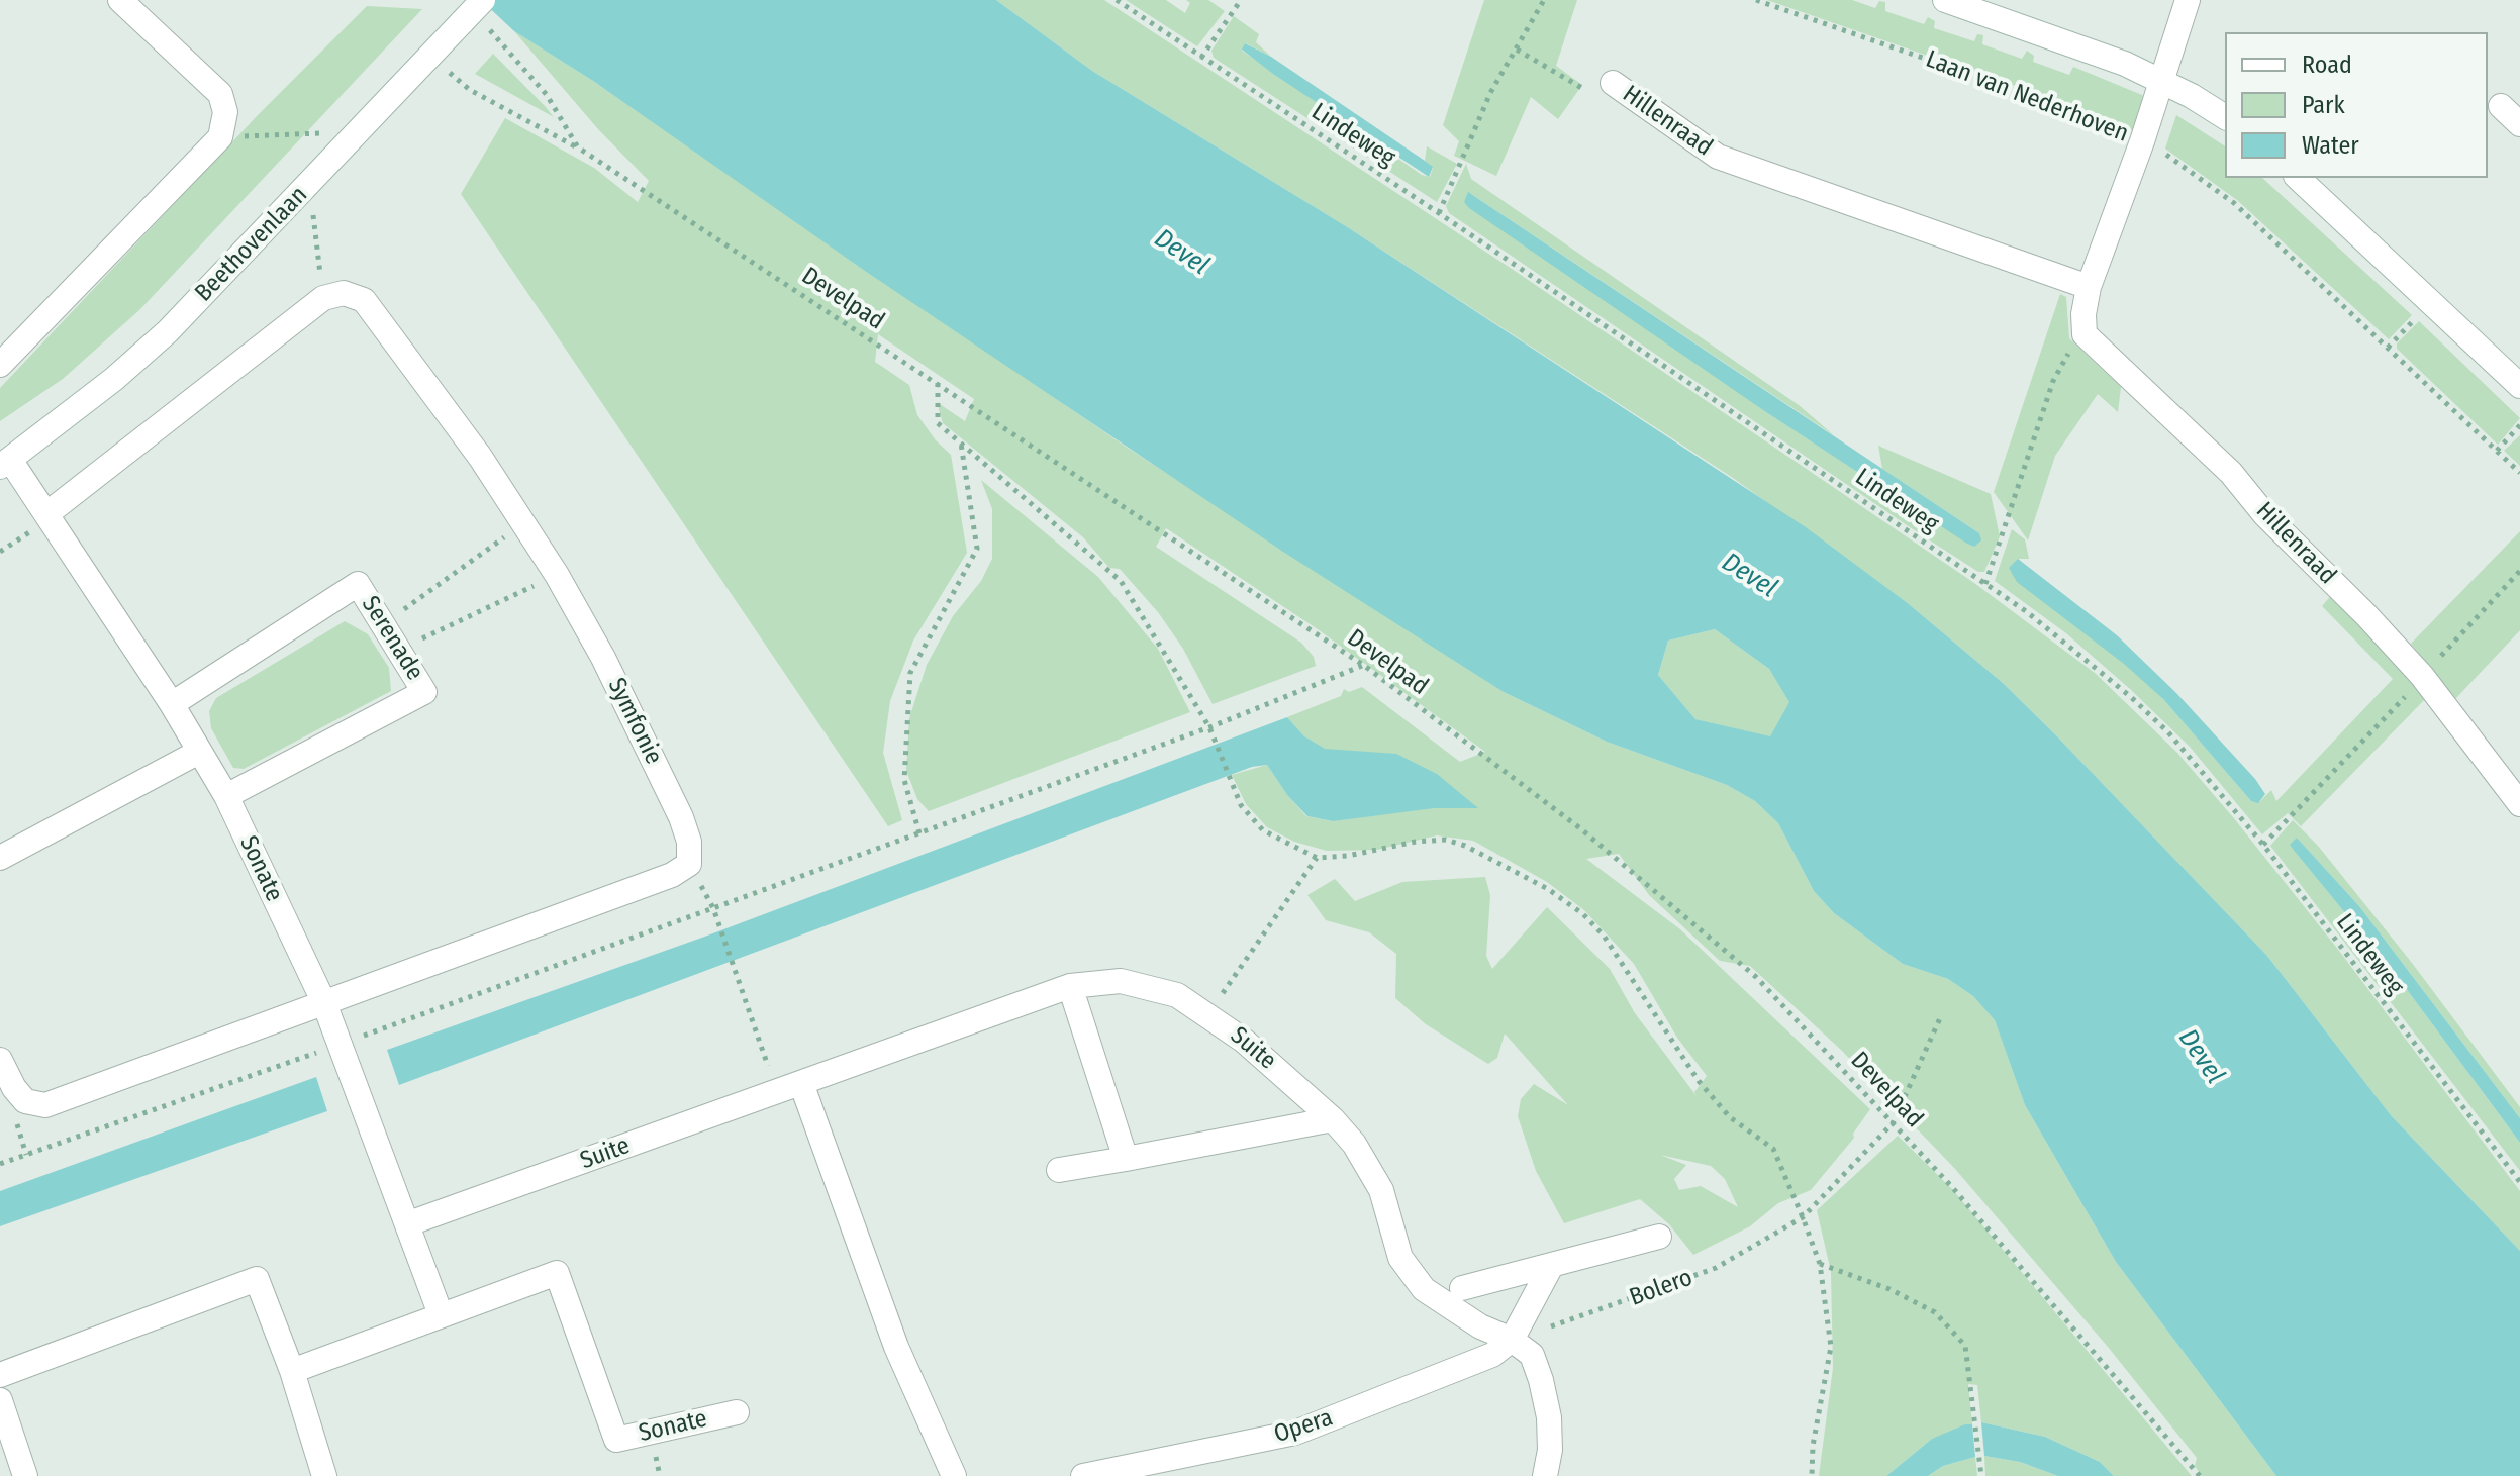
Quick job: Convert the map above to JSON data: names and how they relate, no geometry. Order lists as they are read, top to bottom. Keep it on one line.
{"streets":{"street":["Hillenraad","Beethovenlaan","Serenade","Symfonie","Sonate","Suite","Bolero","Opera"],"path":["Laan van Nederhoven","Lindeweg","Develpad"]},"crossings":[["Beethovenlaan","Develpad"],["Beethovenlaan","Sonate"],["Develpad","Bolero"],["Serenade","Sonate"],["Sonate","Suite"],["Suite","Bolero"],["Suite","Opera"],["Bolero","Opera"]],"water":["Devel"],"legend":["Road","Park","Water"]}
